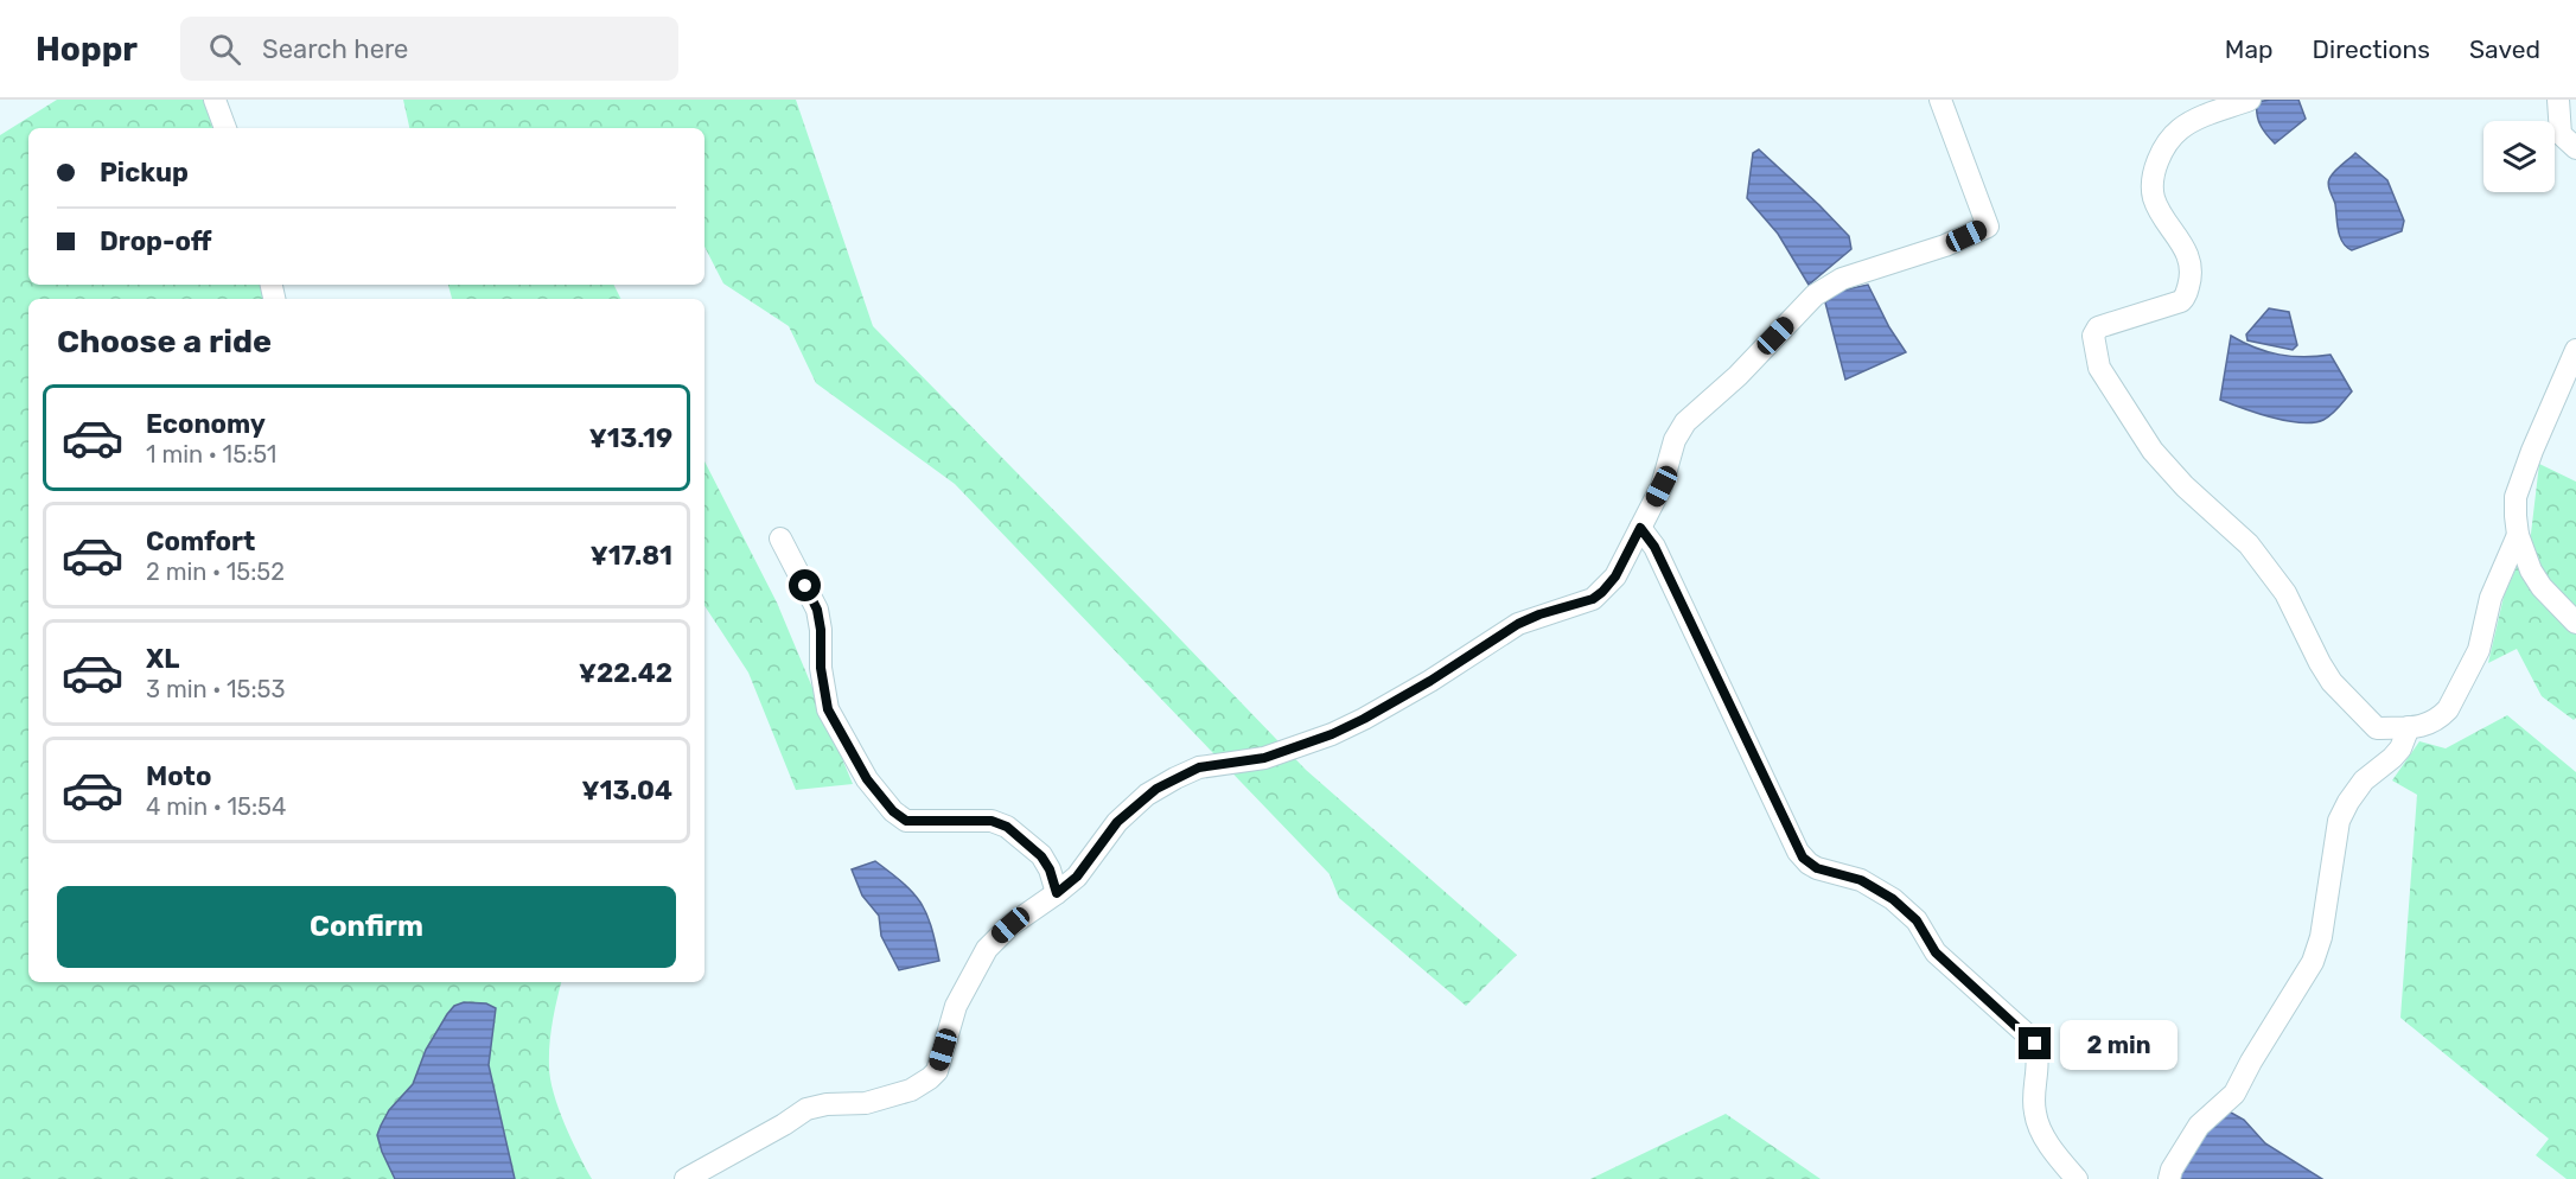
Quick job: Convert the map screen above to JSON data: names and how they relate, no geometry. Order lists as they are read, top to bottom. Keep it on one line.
{"page":{"header":"Hoppr","search":"Search here","nav":["Map","Directions","Saved"],"banner":["Pickup","Drop-off"],"heading":"Choose a ride","list":[{"name":"Economy","note":"1 min · 15:51","value":"¥13.19"},{"name":"Comfort","note":"2 min · 15:52","value":"¥17.81"},{"name":"XL","note":"3 min · 15:53","value":"¥22.42"},{"name":"Moto","note":"4 min · 15:54","value":"¥13.04"}],"buttons":"Confirm","bubble":"2 min"}}
